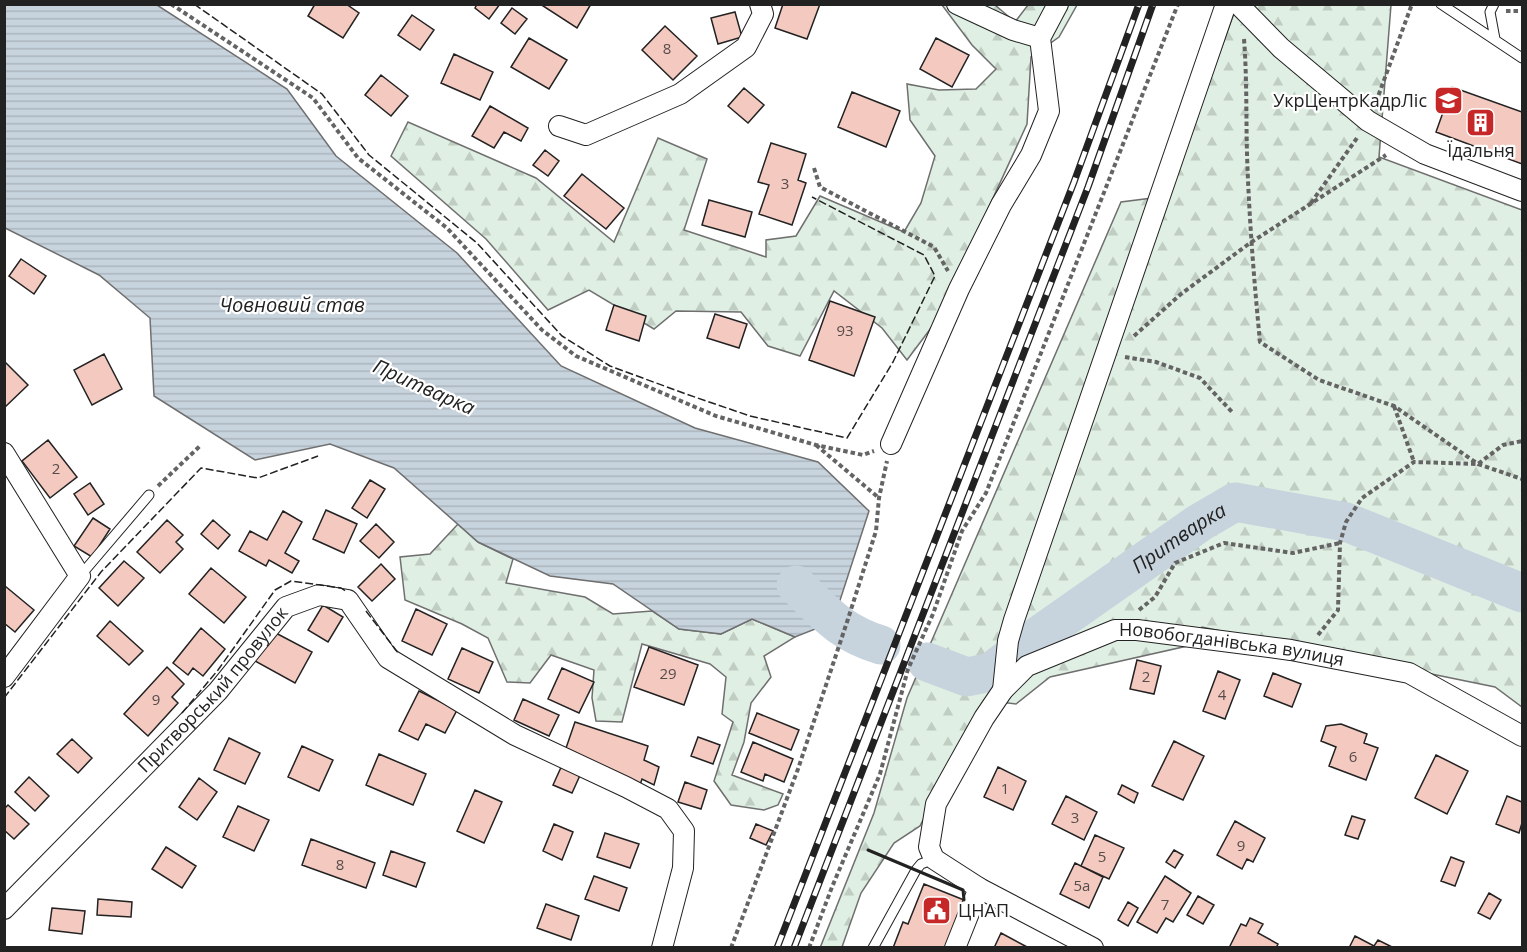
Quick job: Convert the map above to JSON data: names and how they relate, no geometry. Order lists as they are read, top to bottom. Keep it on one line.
{"streets":{"street":["Новобогданівська вулиця","Притворський провулок"]},"water":["Човновий став","Притварка"],"places":{"school or university":["УкрЦентрКадрЛіс"],"building":["Їдальня"],"public building":["ЦНАП"]},"house_numbers":["8","3","93","2","29","2","4","9","6","1","3","9","5","8","5а","7"]}
